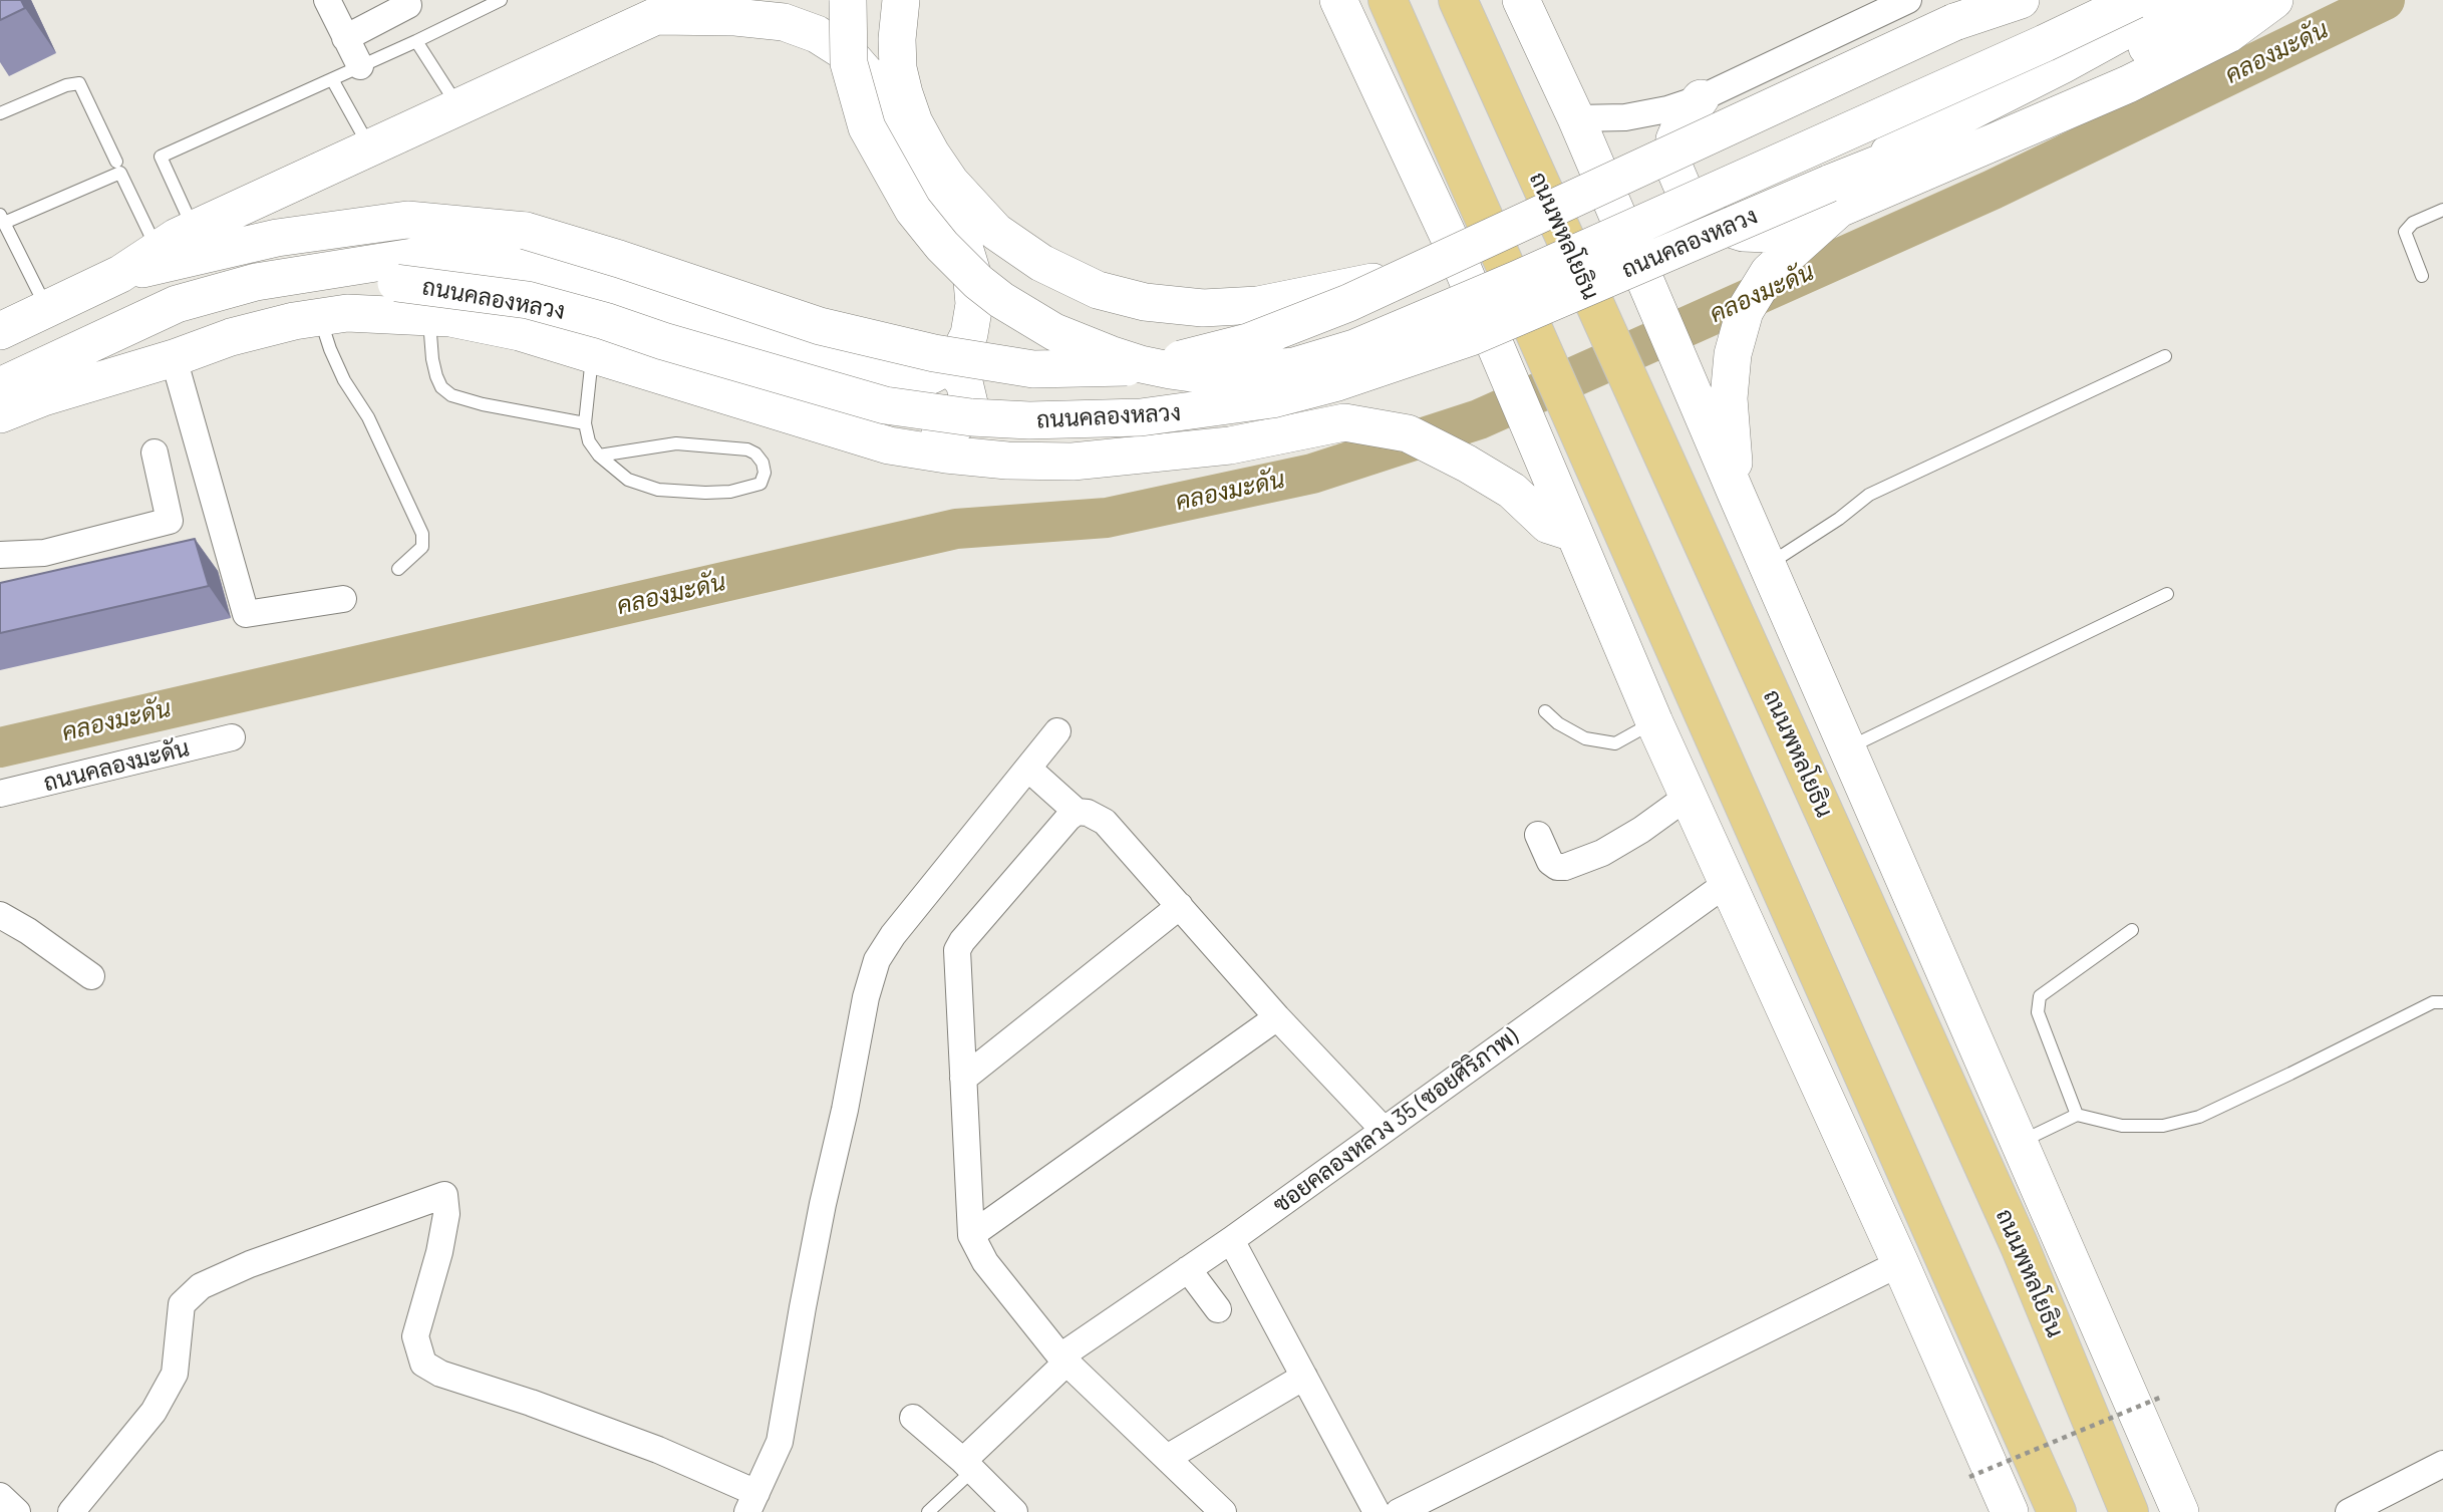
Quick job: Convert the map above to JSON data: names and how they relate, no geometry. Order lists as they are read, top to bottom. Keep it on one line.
{"streets":{"highway":["ถนนพหลโยธิน"],"main road":["ถนนคลองหลวง"],"street":["ถนนคลองมะดัน","ซอยคลองหลวง 35 (ซอยศิริภาพ)"]},"water":["คลองมะดัน"]}
